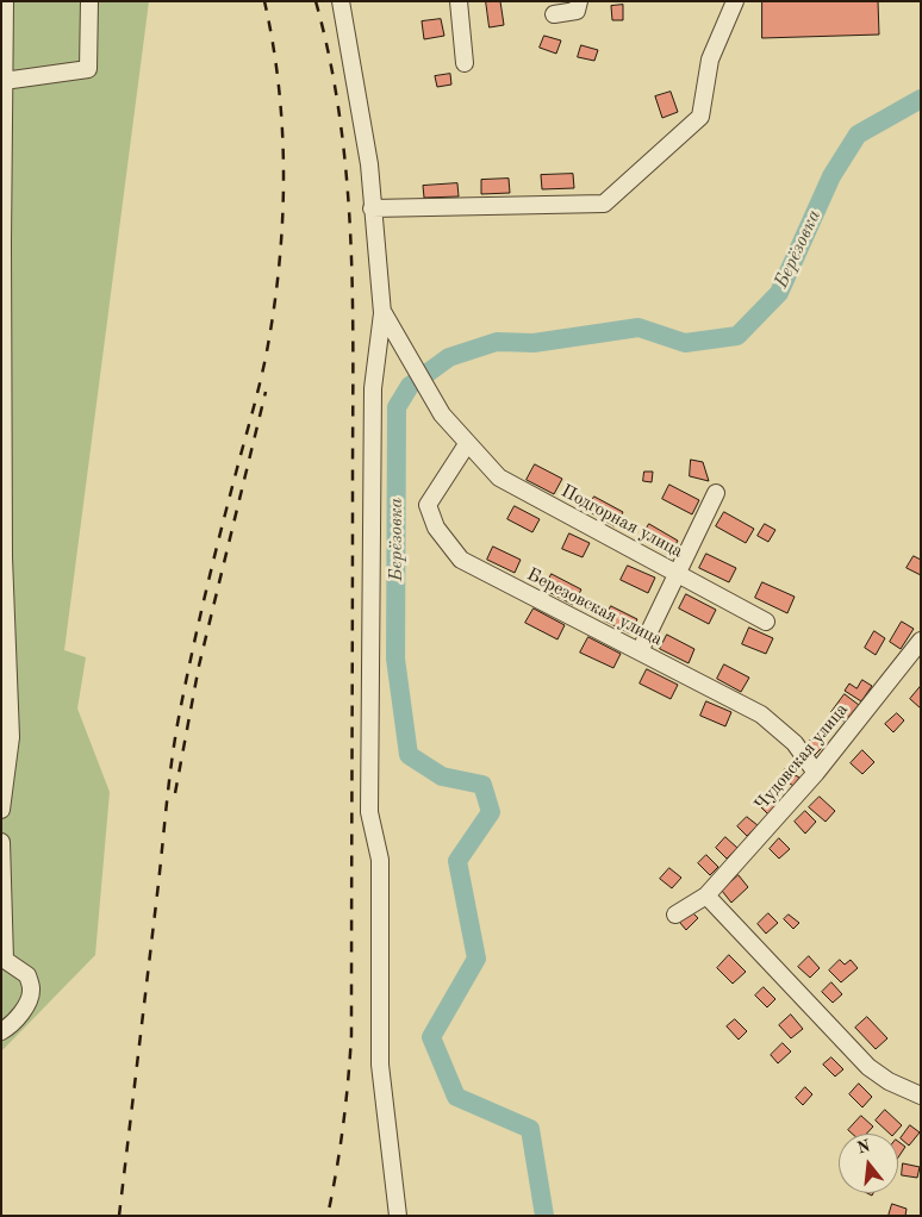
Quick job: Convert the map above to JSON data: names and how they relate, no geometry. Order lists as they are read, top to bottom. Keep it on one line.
{"streets":{"street":["Подгорная улица","Березовская улица","Чудовская улица"]},"crossings":[["Подгорная улица","Березовская улица"],["Березовская улица","Чудовская улица"]],"water":["Берёзовка"],"north":"top"}
